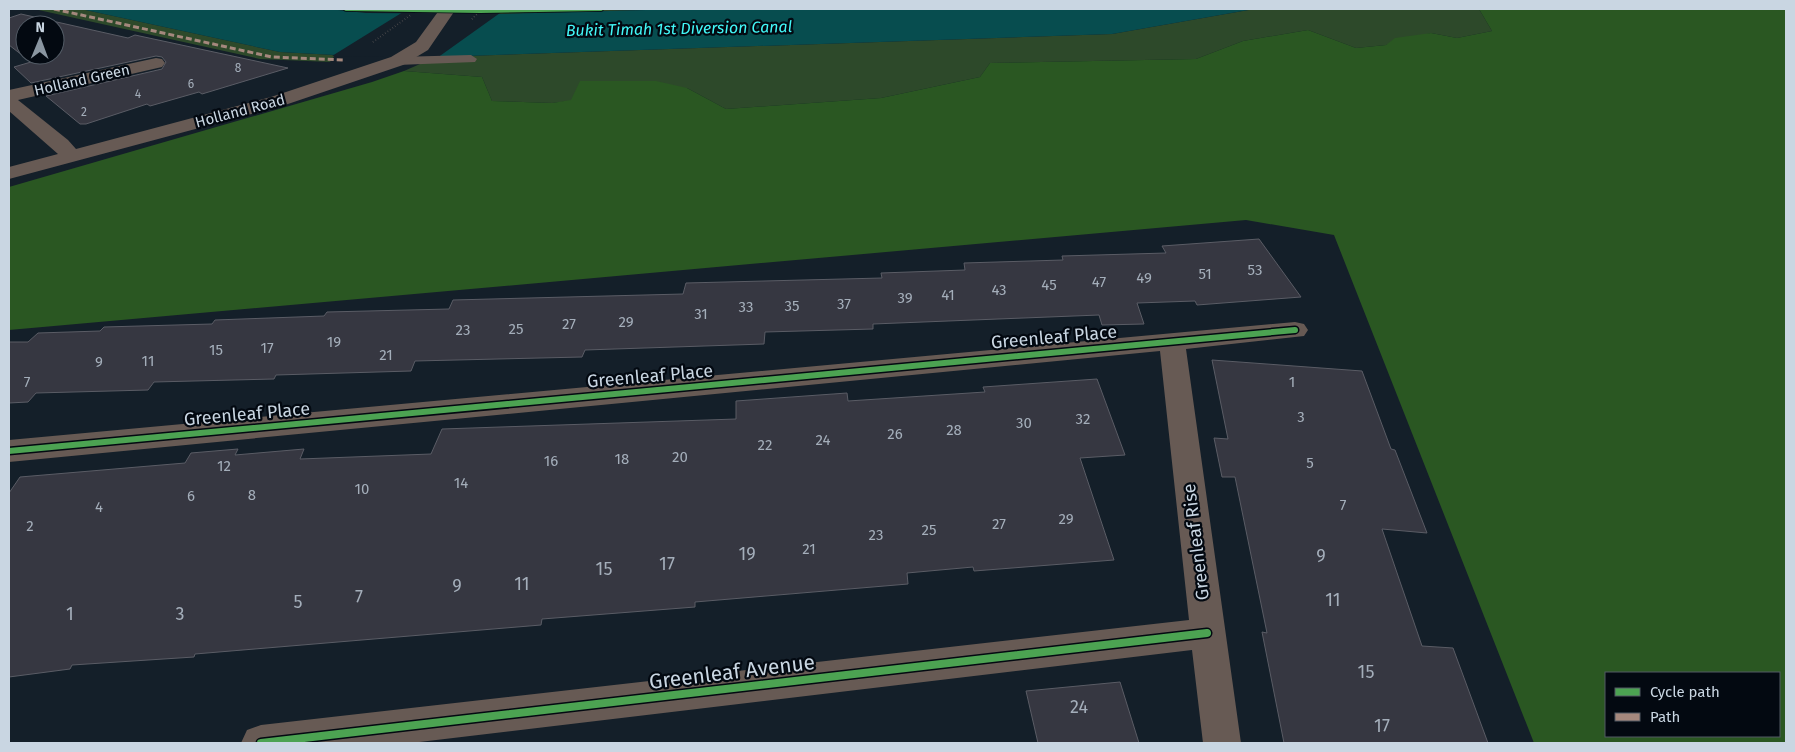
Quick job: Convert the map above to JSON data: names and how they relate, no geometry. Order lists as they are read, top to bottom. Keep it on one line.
{"streets":{"street":["Holland Green","Holland Road","Greenleaf Place","Greenleaf Rise","Greenleaf Avenue"]},"crossings":[["Holland Green","Holland Road"],["Greenleaf Place","Greenleaf Rise"],["Greenleaf Rise","Greenleaf Avenue"]],"water":["Bukit Timah 1st Diversion Canal"],"house_numbers":["8","6","4","2","53","51","49","47","45","43","41","39","37","35","33","31","29","27","25","23","19","17","15","21","11","9","7","1","3","32","30","28","26","24","22","20","18","16","5","12","14","10","8","6","7","4","29","27","2","25","23","21","19","9","17","15","11","9","7","11","5","1","3","15","24","17"],"legend":["Cycle path","Path"],"north":"top"}
